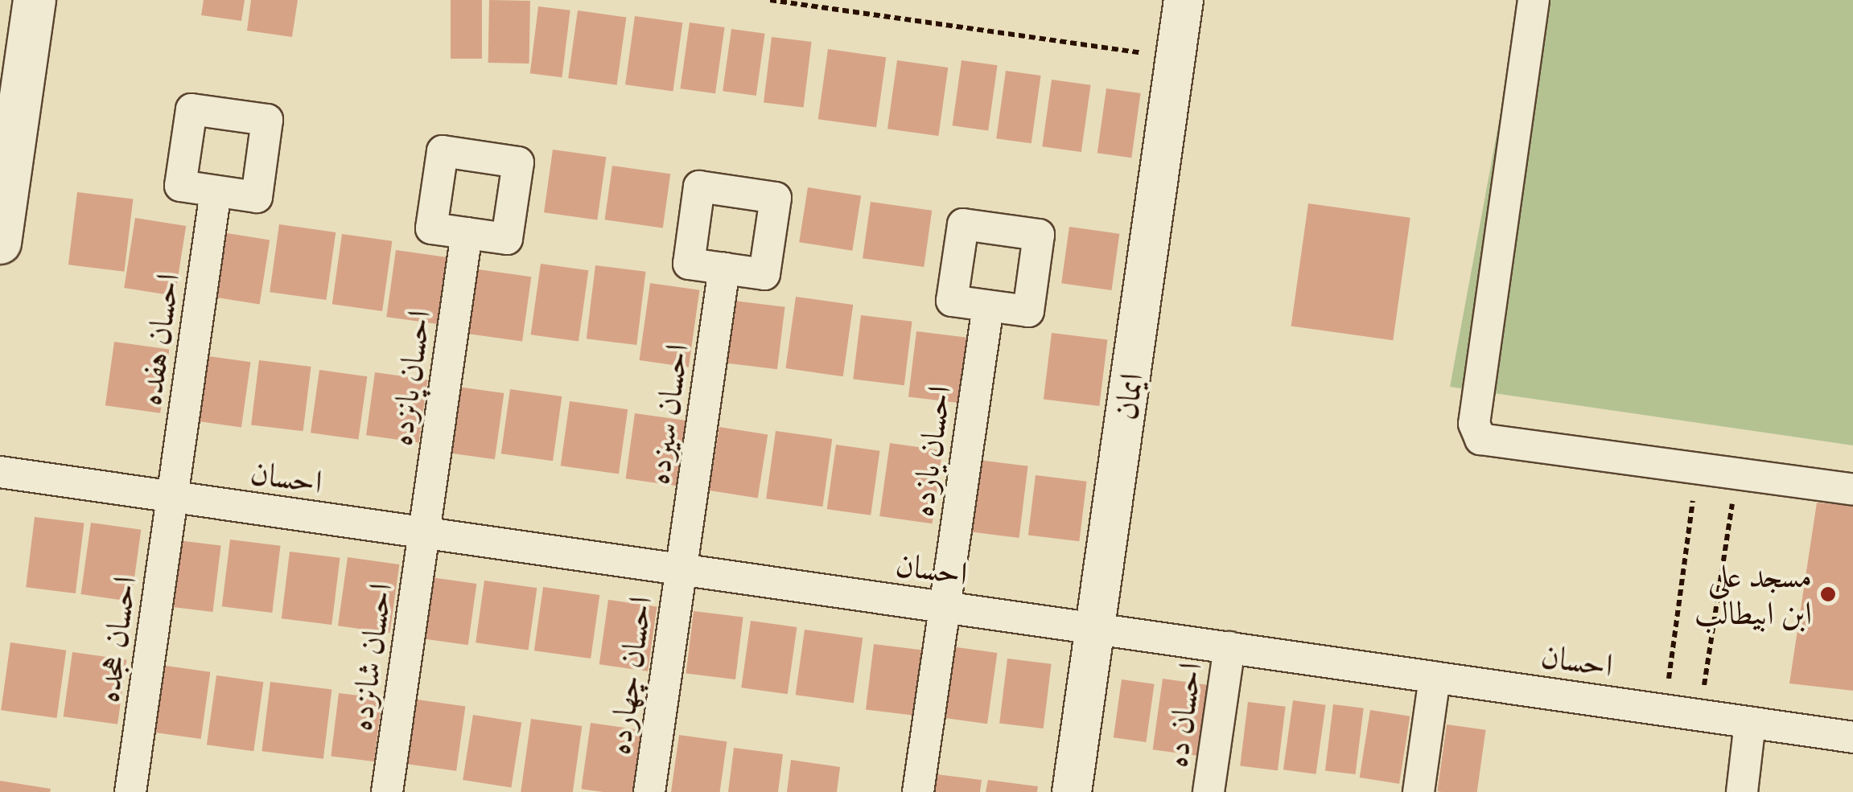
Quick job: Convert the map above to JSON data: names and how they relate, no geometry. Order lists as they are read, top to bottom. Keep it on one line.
{"streets":{"street":["احسان هفده","احسان پانزده","ایمان","احسان سیزده","احسان یازده","احسان","احسان هجده","احسان شانزده","احسان چهارده","احسان ده"]},"crossings":[["احسان هفده","احسان"],["احسان هفده","احسان هجده"],["احسان پانزده","احسان"],["احسان پانزده","احسان شانزده"],["ایمان","احسان"],["احسان سیزده","احسان"],["احسان سیزده","احسان چهارده"],["احسان یازده","احسان"],["احسان","احسان هجده"],["احسان","احسان شانزده"],["احسان","احسان چهارده"],["احسان","احسان ده"]],"places":["مسجد علی ابن ابیطالب"]}
